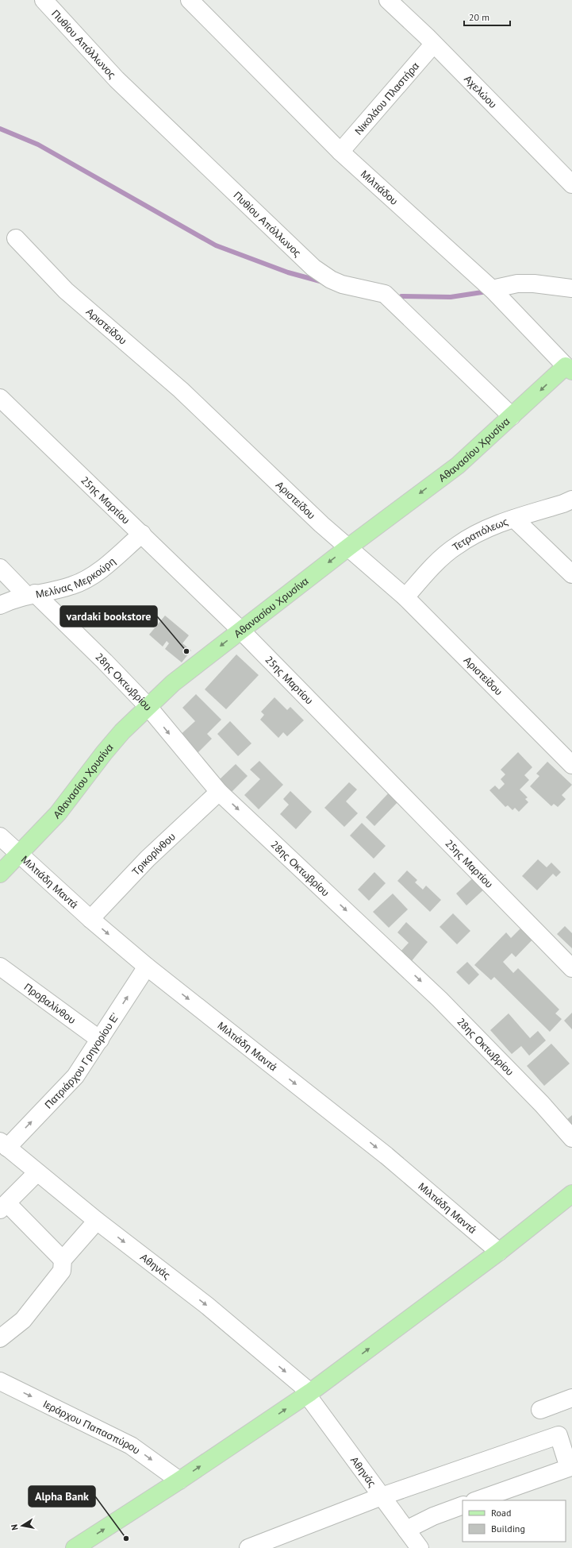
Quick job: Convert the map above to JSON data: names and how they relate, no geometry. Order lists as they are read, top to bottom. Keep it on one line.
{"streets":{"main road":["Αθανασίου Χρυσίνα"],"street":["Πυθίου Απόλλωνος","Αχελώου","Νικολάου Πλαστήρα","Μιλτιάδου","Αριστείδου","25ης Μαρτίου","Τετραπόλεως","Μελίνας Μερκούρη","28ης Οκτωβρίου","Τρικορίνθου","Μιλτιάδη Μαντά","Προβαλίνθου","Πατριάρχου Γρηγορίου Ε'","Αθηνάς","Ιεράρχου Παπασπύρου"]},"crossings":[["Πυθίου Απόλλωνος","Αθανασίου Χρυσίνα"],["Αχελώου","Νικολάου Πλαστήρα"],["Νικολάου Πλαστήρα","Μιλτιάδου"],["Μιλτιάδου","Αθανασίου Χρυσίνα"],["Αριστείδου","Αθανασίου Χρυσίνα"],["Αριστείδου","Τετραπόλεως"],["Αθανασίου Χρυσίνα","25ης Μαρτίου"],["Αθανασίου Χρυσίνα","28ης Οκτωβρίου"],["Αθανασίου Χρυσίνα","Μιλτιάδη Μαντά"],["25ης Μαρτίου","Μελίνας Μερκούρη"],["Μελίνας Μερκούρη","28ης Οκτωβρίου"],["28ης Οκτωβρίου","Τρικορίνθου"],["Τρικορίνθου","Μιλτιάδη Μαντά"],["Μιλτιάδη Μαντά","Πατριάρχου Γρηγορίου Ε'"],["Προβαλίνθου","Πατριάρχου Γρηγορίου Ε'"],["Πατριάρχου Γρηγορίου Ε'","Αθηνάς"]],"one_way":["Αθανασίου Χρυσίνα","28ης Οκτωβρίου","Μιλτιάδη Μαντά","Πατριάρχου Γρηγορίου Ε'","Αθηνάς","Ιεράρχου Παπασπύρου"],"places":["vardaki bookstore","Alpha Bank"],"legend":["Road","Building"],"scale_bar":"20 m","north":"left"}
